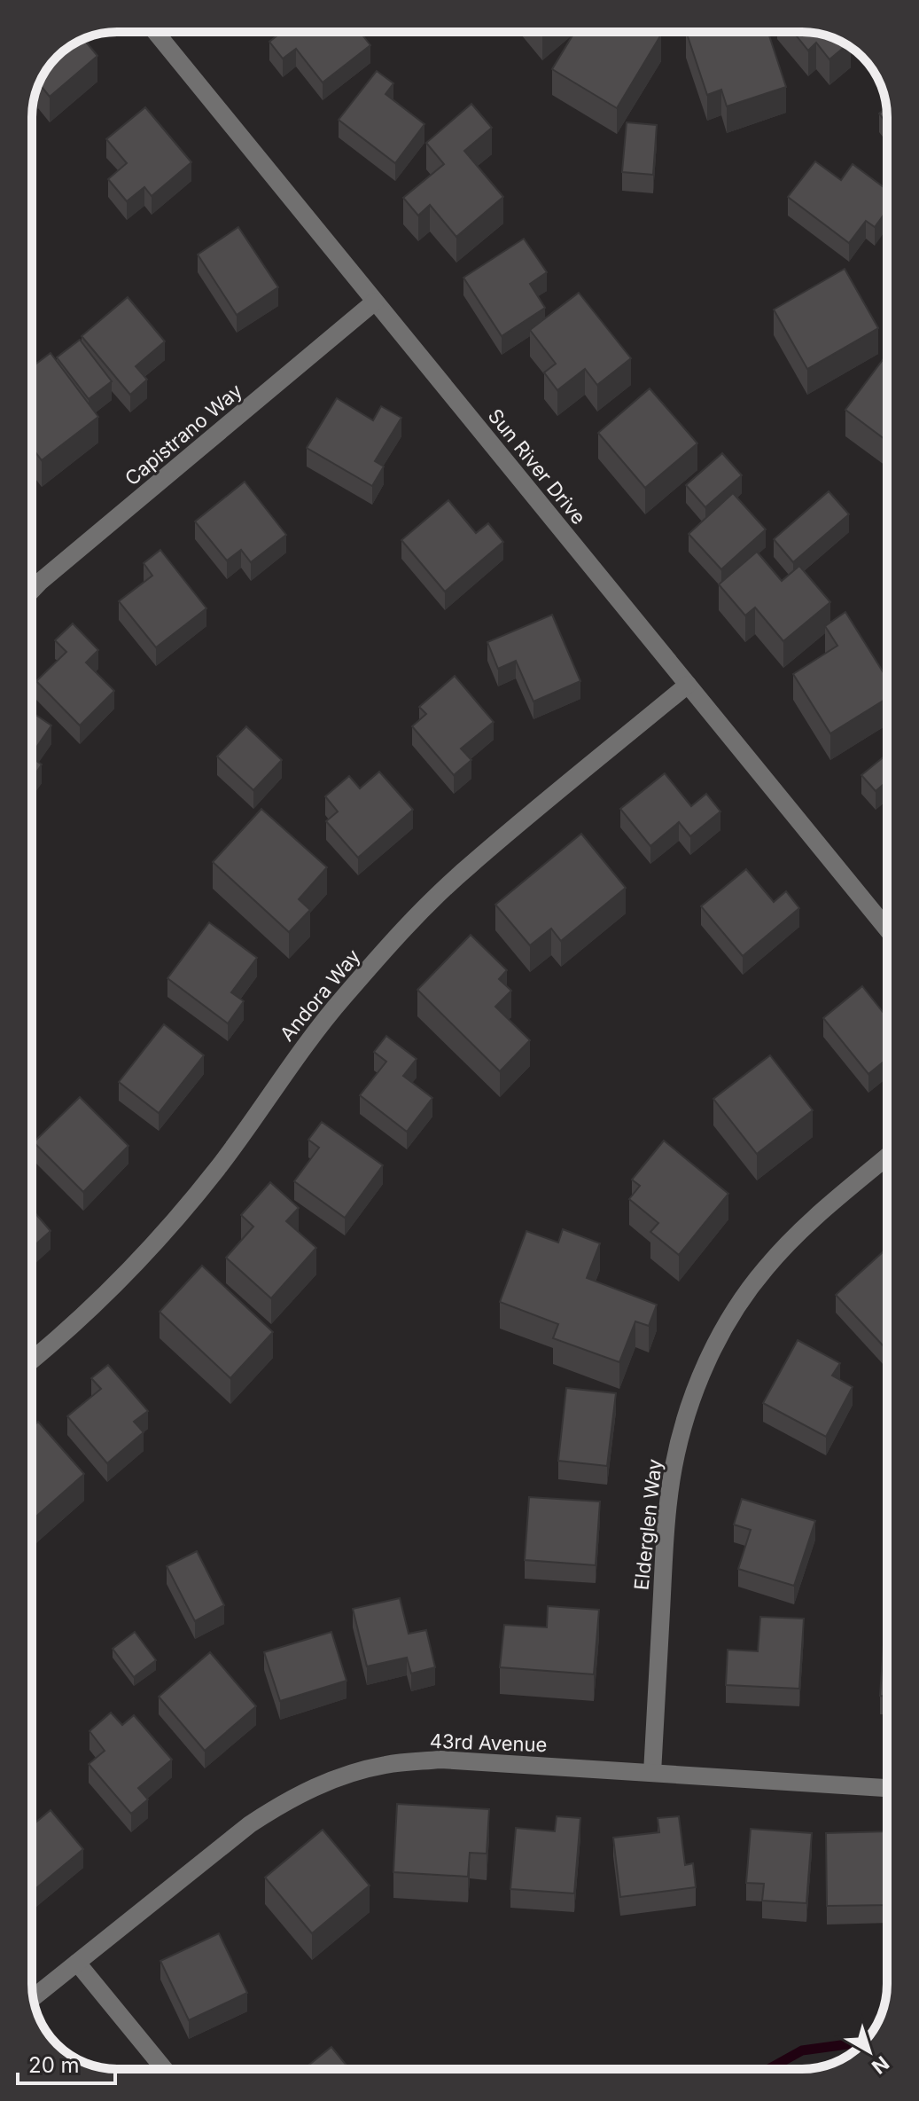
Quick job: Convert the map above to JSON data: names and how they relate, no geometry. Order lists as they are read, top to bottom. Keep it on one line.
{"streets":{"street":["Capistrano Way","Sun River Drive","Andora Way","Elderglen Way","43rd Avenue"]},"crossings":[["Capistrano Way","Sun River Drive"],["Sun River Drive","Andora Way"],["Elderglen Way","43rd Avenue"]],"scale_bar":"20 m","north":"bottom right"}
